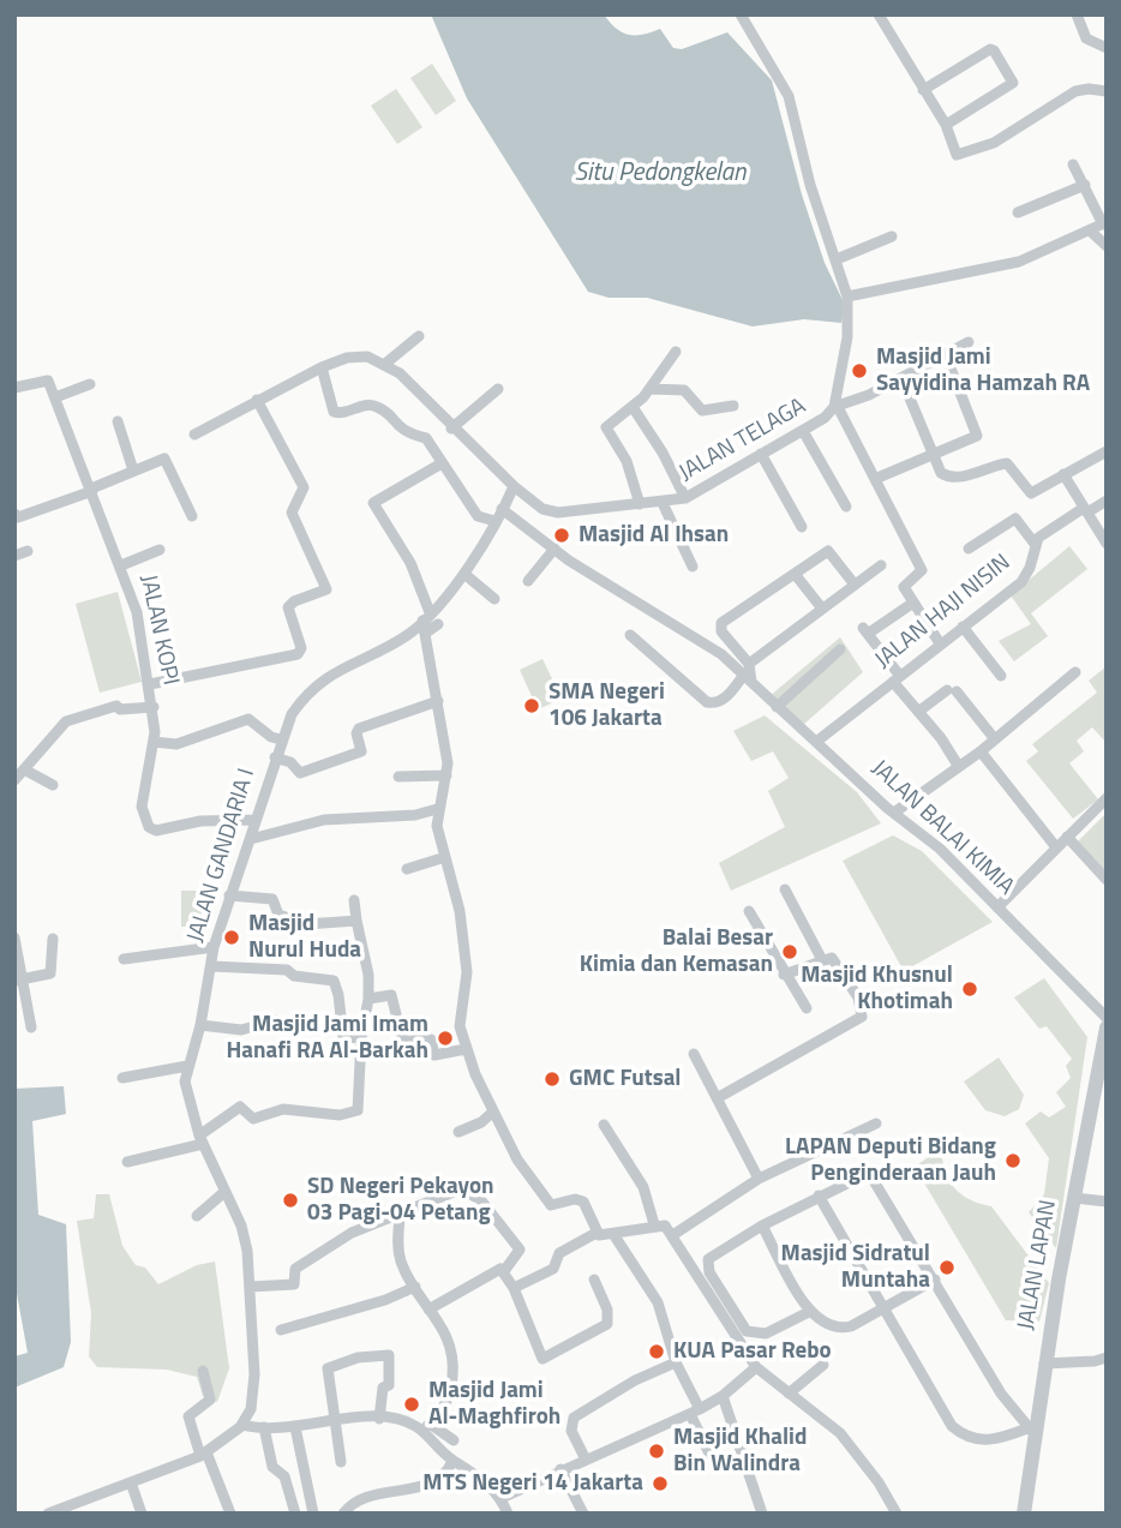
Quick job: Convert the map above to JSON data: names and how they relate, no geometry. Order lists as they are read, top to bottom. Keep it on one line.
{"streets":{"street":["JALAN TELAGA","JALAN HAJI NISIN","JALAN KOPI","JALAN BALAI KIMIA","JALAN GANDARIA I","JALAN LAPAN"]},"crossings":[["JALAN TELAGA","JALAN GANDARIA I"],["JALAN HAJI NISIN","JALAN BALAI KIMIA"],["JALAN KOPI","JALAN GANDARIA I"]],"water":["Situ Pedongkelan"],"places":["Masjid Jami Sayyidina Hamzah RA","Masjid Al Ihsan","SMA Negeri 106 Jakarta","Masjid Nurul Huda","Balai Besar Kimia dan Kemasan","Masjid Khusnul Khotimah","Masjid Jami Imam Hanafi RA Al-Barkah","GMC Futsal","LAPAN Deputi Bidang Penginderaan Jauh","SD Negeri Pekayon 03 Pagi-04 Petang","Masjid Sidratul Muntaha","KUA Pasar Rebo","Masjid Jami Al-Maghfiroh","Masjid Khalid Bin Walindra","MTS Negeri 14 Jakarta"]}
